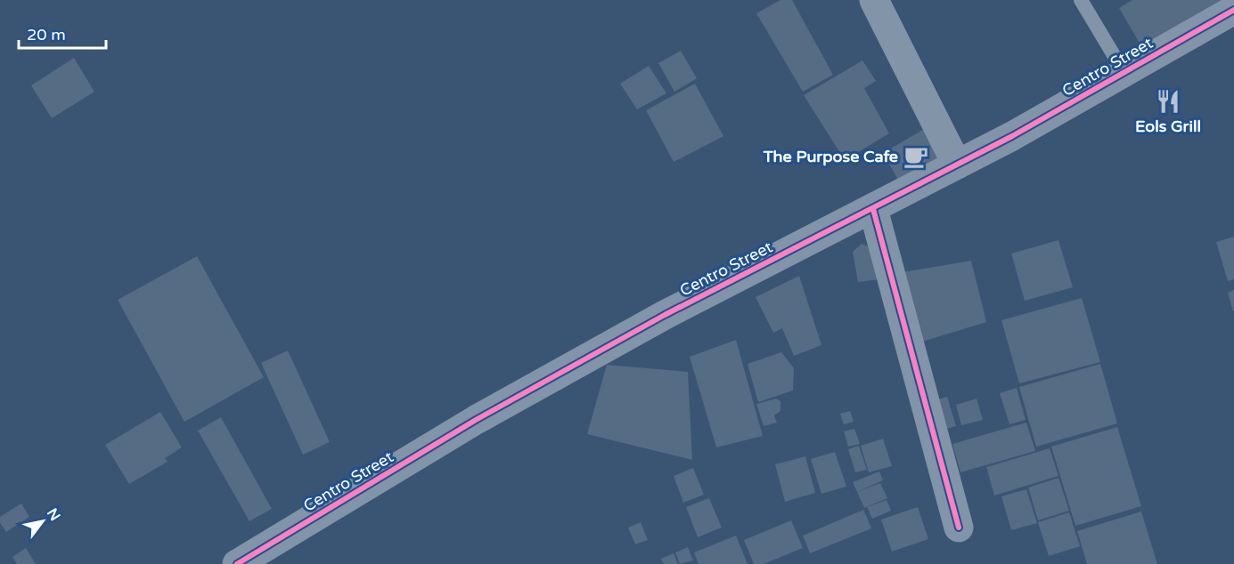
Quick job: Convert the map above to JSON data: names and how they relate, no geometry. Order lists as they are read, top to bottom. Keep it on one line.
{"streets":{"street":["Centro Street"]},"places":{"restaurant":["Eols Grill"],"cafe":["The Purpose Cafe"]},"scale_bar":"20 m","north":"top right"}
